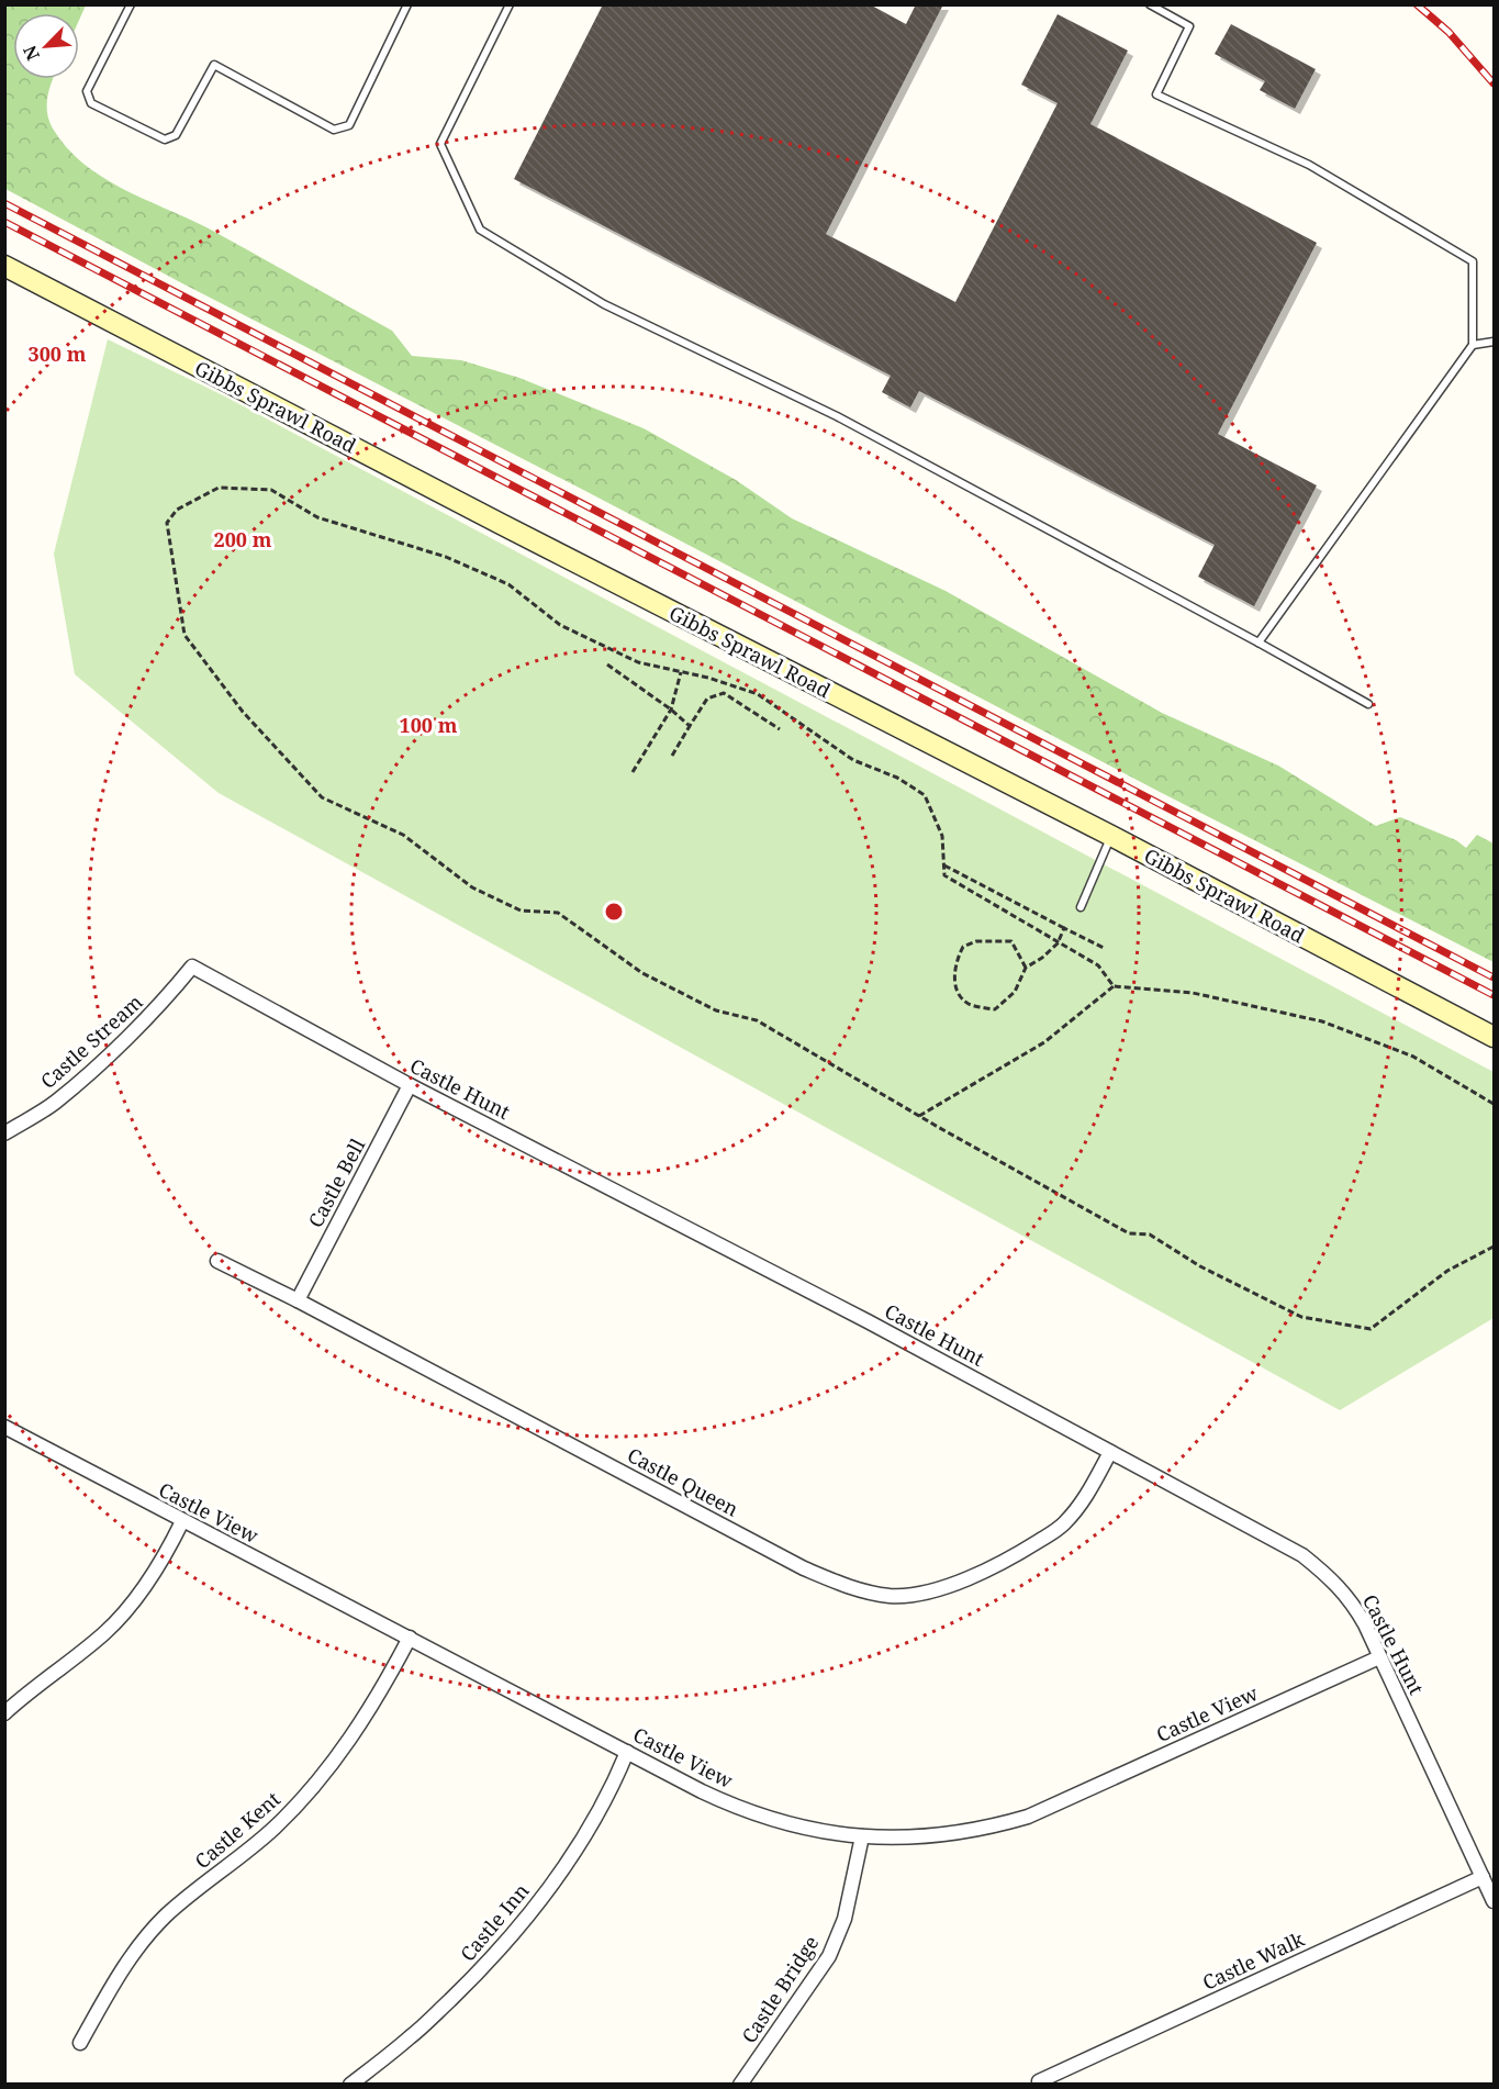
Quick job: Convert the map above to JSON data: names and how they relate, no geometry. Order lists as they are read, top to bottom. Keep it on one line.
{"streets":{"main road":["Gibbs Sprawl Road"],"street":["Castle Stream","Castle Hunt","Castle Bell","Castle Queen","Castle View","Castle Kent","Castle Inn","Castle Walk","Castle Bridge"]},"crossings":[["Castle Stream","Castle Hunt"],["Castle Hunt","Castle Bell"],["Castle Hunt","Castle Queen"],["Castle Hunt","Castle View"],["Castle Hunt","Castle Walk"],["Castle Bell","Castle Queen"],["Castle View","Castle Kent"],["Castle View","Castle Inn"],["Castle View","Castle Bridge"]],"north":"bottom left","rings":["300 m","200 m","100 m"]}
